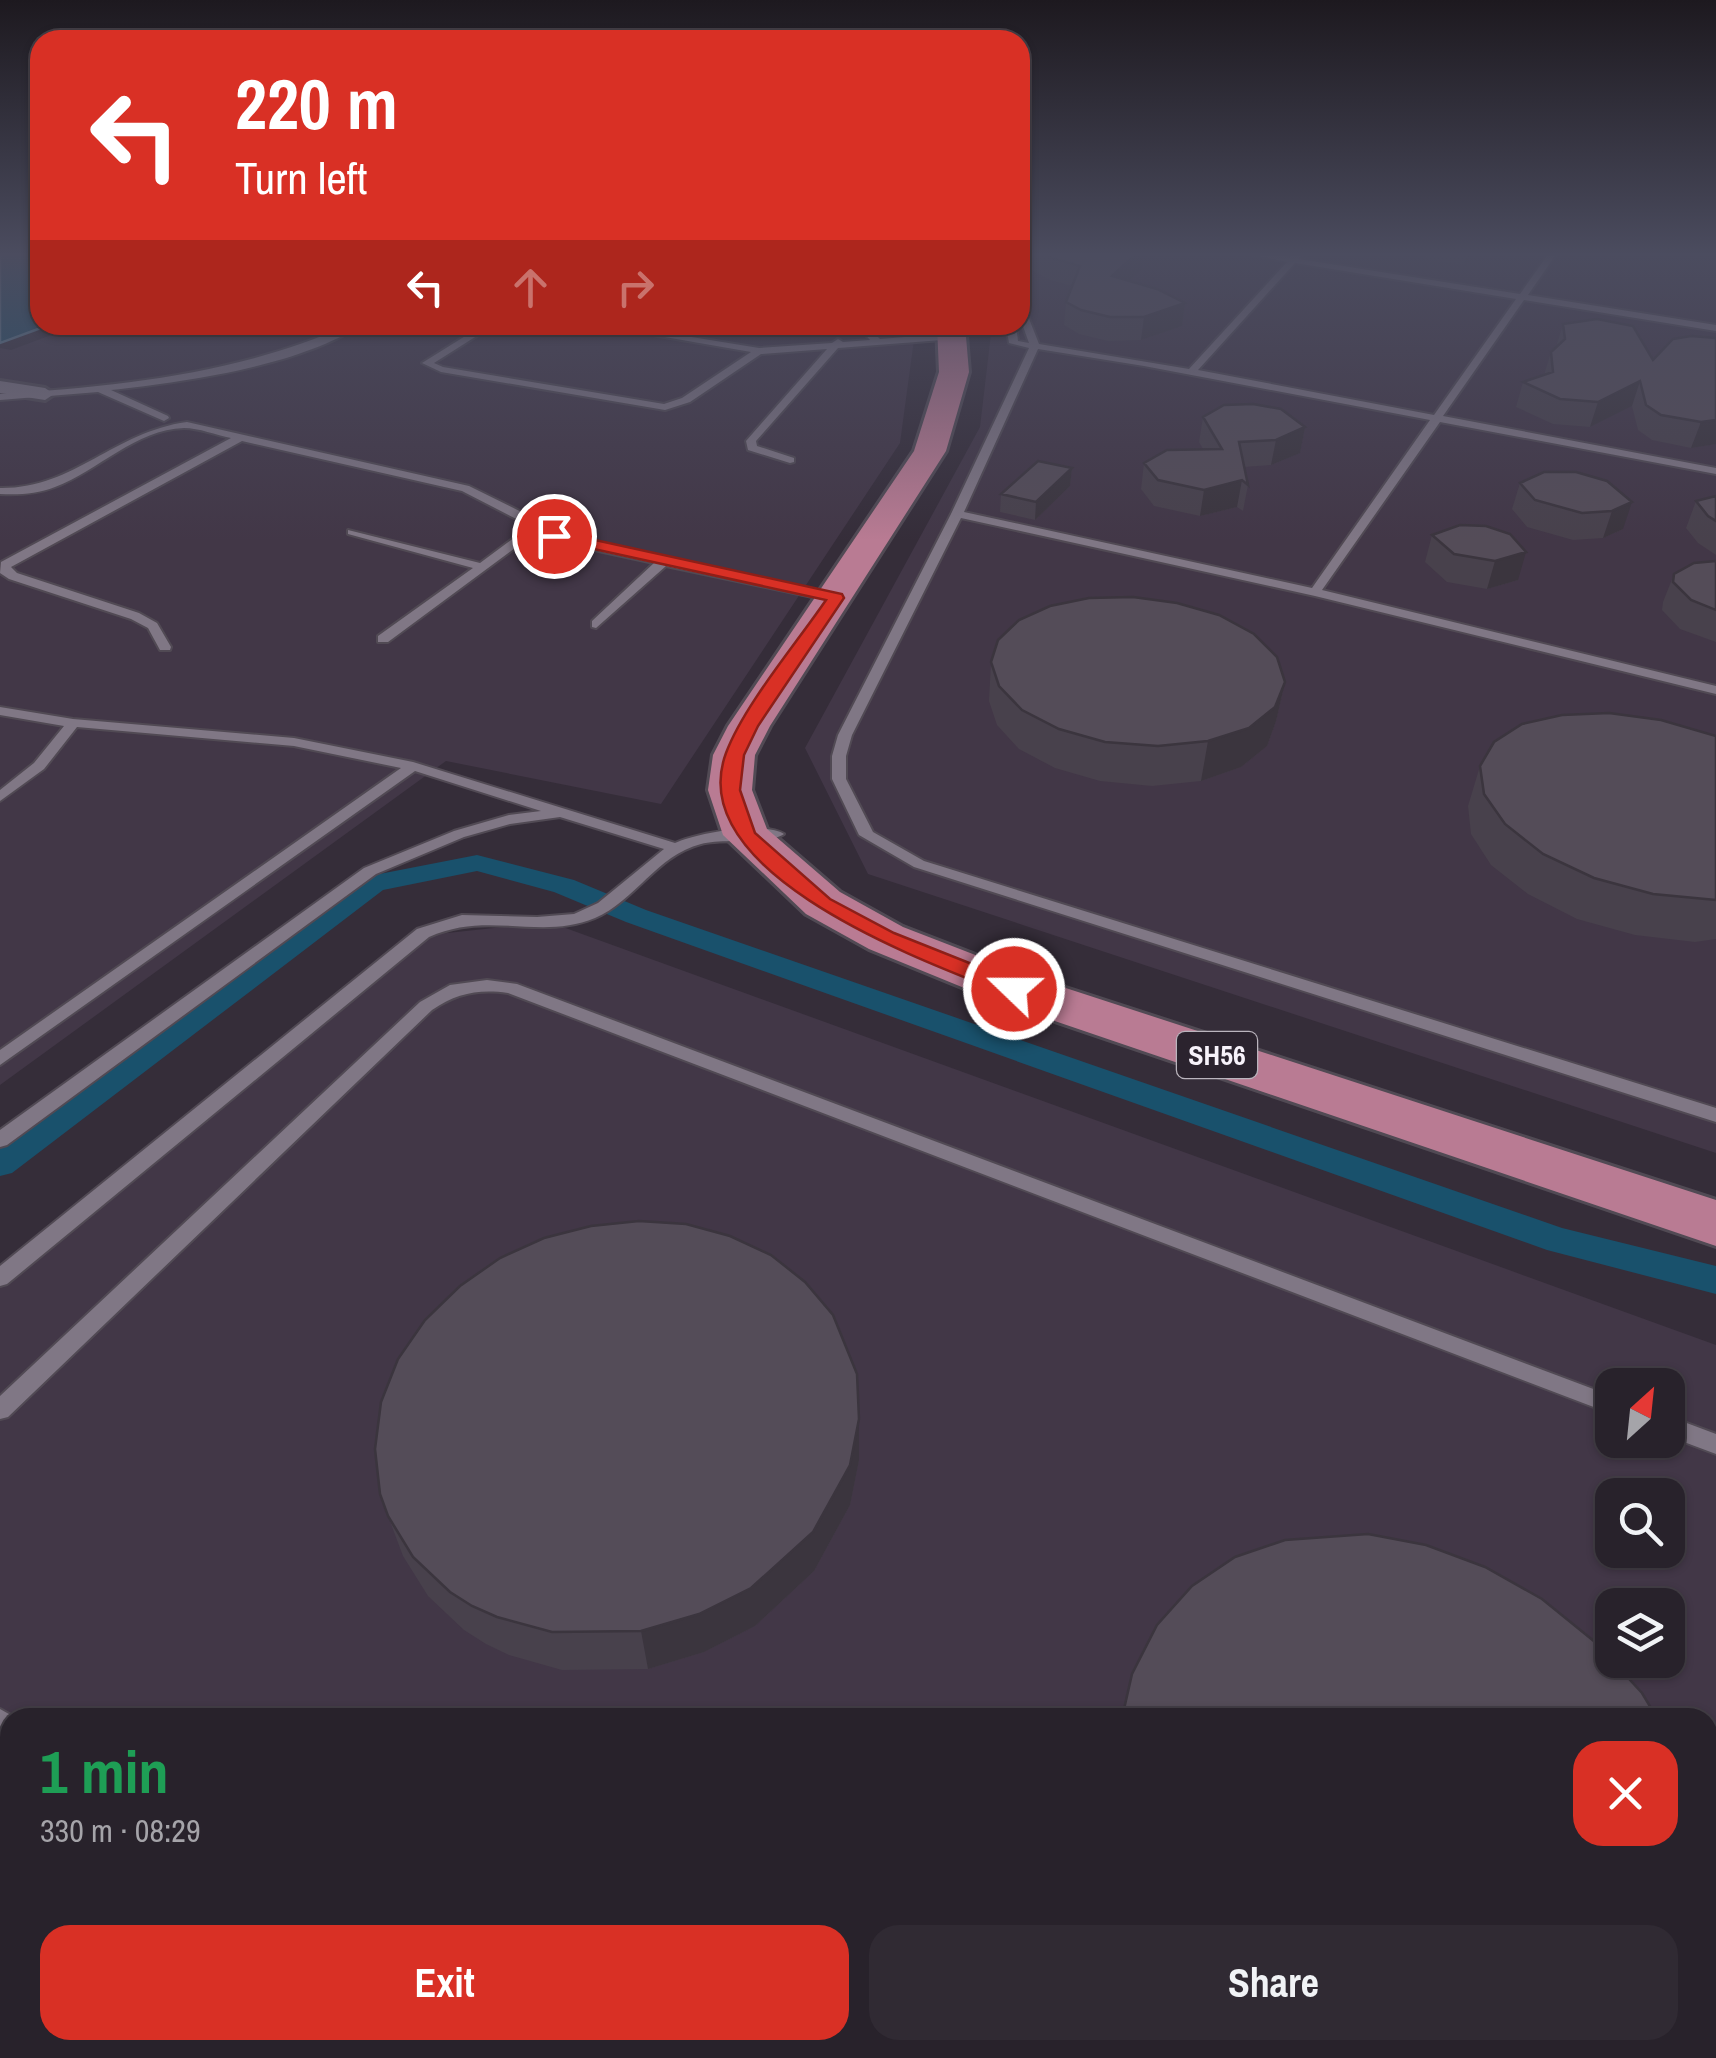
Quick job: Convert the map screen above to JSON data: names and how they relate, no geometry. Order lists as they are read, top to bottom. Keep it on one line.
{"streets":{"main road":["SH56"]},"north":"top right","page":{"turn":["220 m","Turn left"],"heading":["1 min","330 m · 08:29"],"buttons":["Exit","Share"]}}
